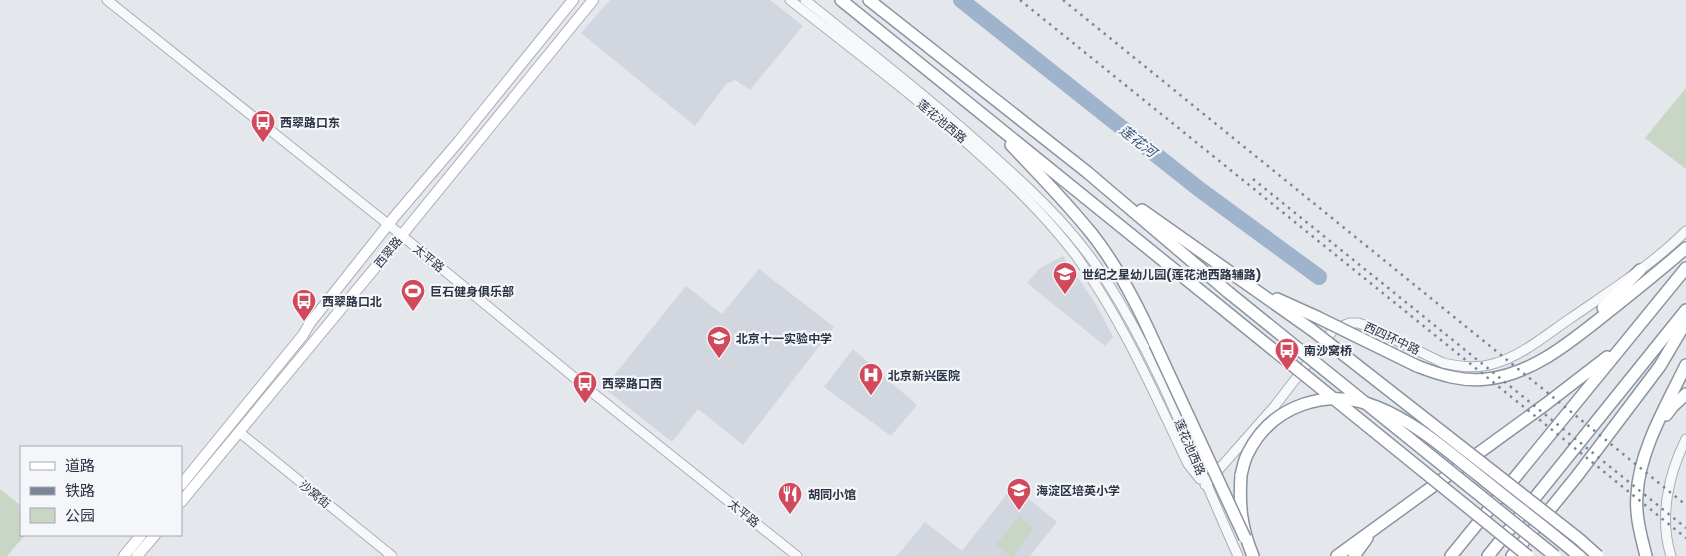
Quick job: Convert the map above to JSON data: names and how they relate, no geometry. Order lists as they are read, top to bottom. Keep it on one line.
{"streets":{"main road":["西翠路"],"street":["莲花池西路","太平路","西四环中路","沙窝街"]},"crossings":[["莲花池西路","西四环中路"],["西翠路","太平路"],["西翠路","沙窝街"]],"water":["莲花河"],"places":{"bus stop":["西翠路口东","西翠路口北","南沙窝桥","西翠路口西"],"school or university":["世纪之星幼儿园(莲花池西路辅路)","北京十一实验中学","海淀区培英小学"],"sports":["巨石健身俱乐部"],"hospital":["北京新兴医院"],"restaurant":["胡同小馆"]},"legend":["道路","铁路","公园"]}
